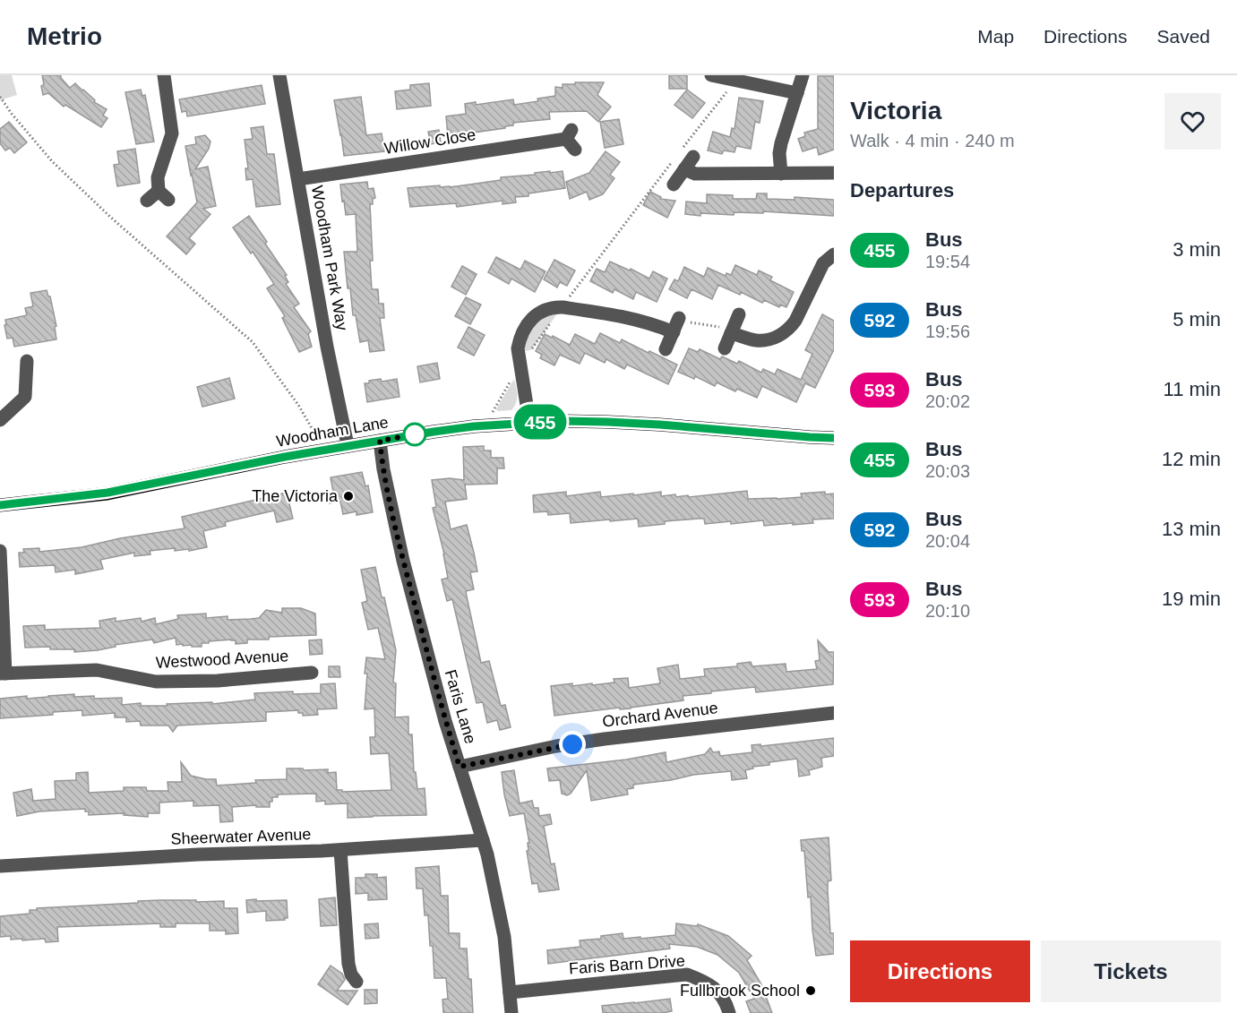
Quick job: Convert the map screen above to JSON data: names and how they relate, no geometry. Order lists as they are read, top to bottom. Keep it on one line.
{"streets":{"main road":["Woodham Lane"],"street":["Willow Close","Woodham Park Way","Westwood Avenue","Faris Lane","Orchard Avenue","Sheerwater Avenue","Faris Barn Drive"]},"crossings":[["Willow Close","Woodham Park Way"],["Woodham Park Way","Woodham Lane"],["Woodham Lane","Faris Lane"],["Faris Lane","Orchard Avenue"],["Faris Lane","Sheerwater Avenue"],["Faris Lane","Faris Barn Drive"]],"places":["The Victoria","Fullbrook School"],"lines":["bus line 455"],"page":{"header":"Metrio","nav":["Map","Directions","Saved"],"on_map":"455","heading":[["Victoria","Walk · 4 min · 240 m"],"Departures"],"list":[{"mark":"455","name":"Bus","note":"19:54","value":"3 min"},{"mark":"592","name":"Bus","note":"19:56","value":"5 min"},{"mark":"593","name":"Bus","note":"20:02","value":"11 min"},{"mark":"455","name":"Bus","note":"20:03","value":"12 min"},{"mark":"592","name":"Bus","note":"20:04","value":"13 min"},{"mark":"593","name":"Bus","note":"20:10","value":"19 min"}],"buttons":["Directions","Tickets"]}}
